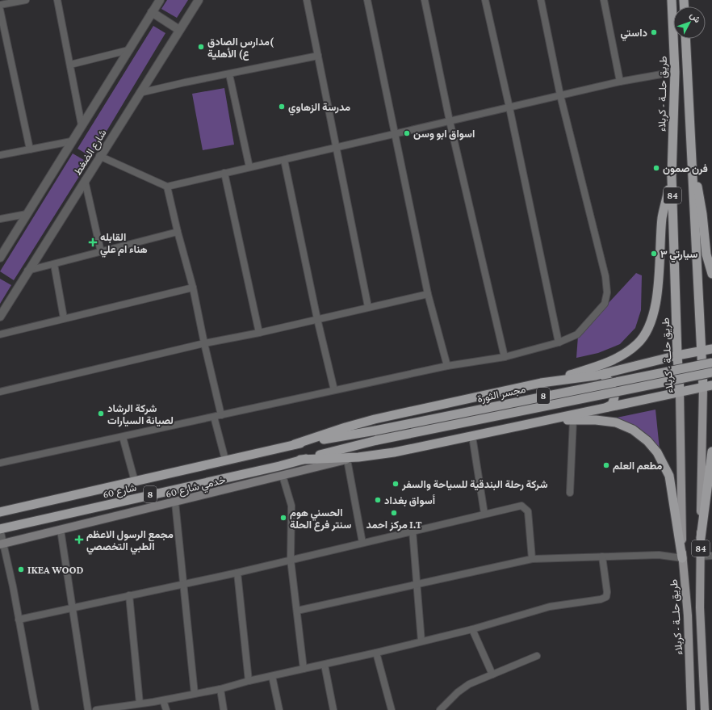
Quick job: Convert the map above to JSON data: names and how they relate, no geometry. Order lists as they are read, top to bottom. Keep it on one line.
{"streets":{"highway":["طريق حلــة - كربلاء","84","مجسر الثورة","8","شارع 60"],"main road":["خدمي شارع 60"],"street":["شارع الضغط"]},"crossings":[["مجسر الثورة","شارع 60"]],"places":{"other":["داستي","مدارس الصادق( ع) الأهلية","مدرسة الزهاوي","اسواق ابو وسن","فرن صمون","سيارتي ٣","شركة الرشاد لصيانة السيارات","مطعم العلم","شركة رحلة البندقية للسياحة والسفر","أسواق بغداد","مركز احمد I.T","الحسني هوم سنتر فرع الحلة","IKEA WOOD"],"health":["القابله هناء ام علي","مجمع الرسول الاعظم الطبي التخصصي"]},"north":"top right"}
